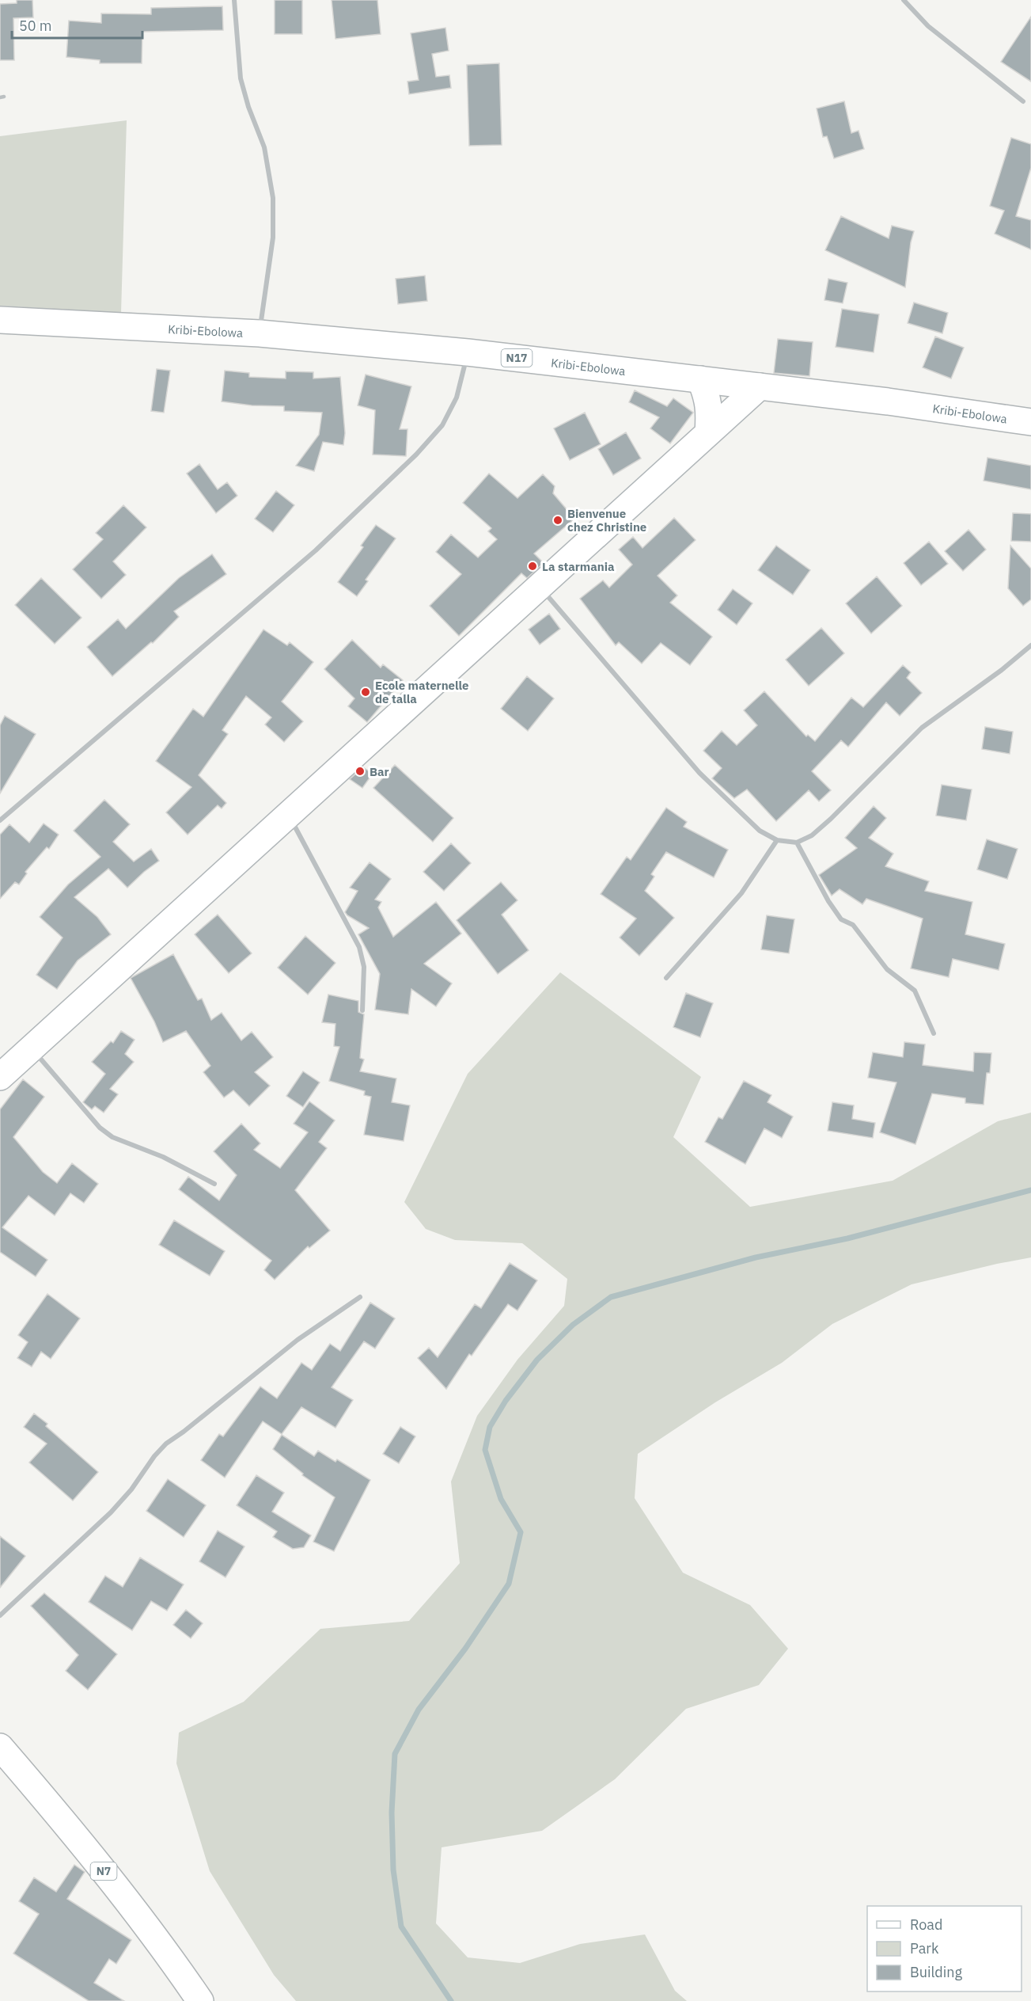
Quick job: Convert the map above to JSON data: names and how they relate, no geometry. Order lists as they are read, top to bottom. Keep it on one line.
{"streets":{"main road":["Kribi-Ebolowa","N17","N7"]},"places":["Bienvenue chez Christine","La starmania","Ecole maternelle de talla","Bar"],"legend":["Road","Park","Building"],"scale_bar":"50 m"}
